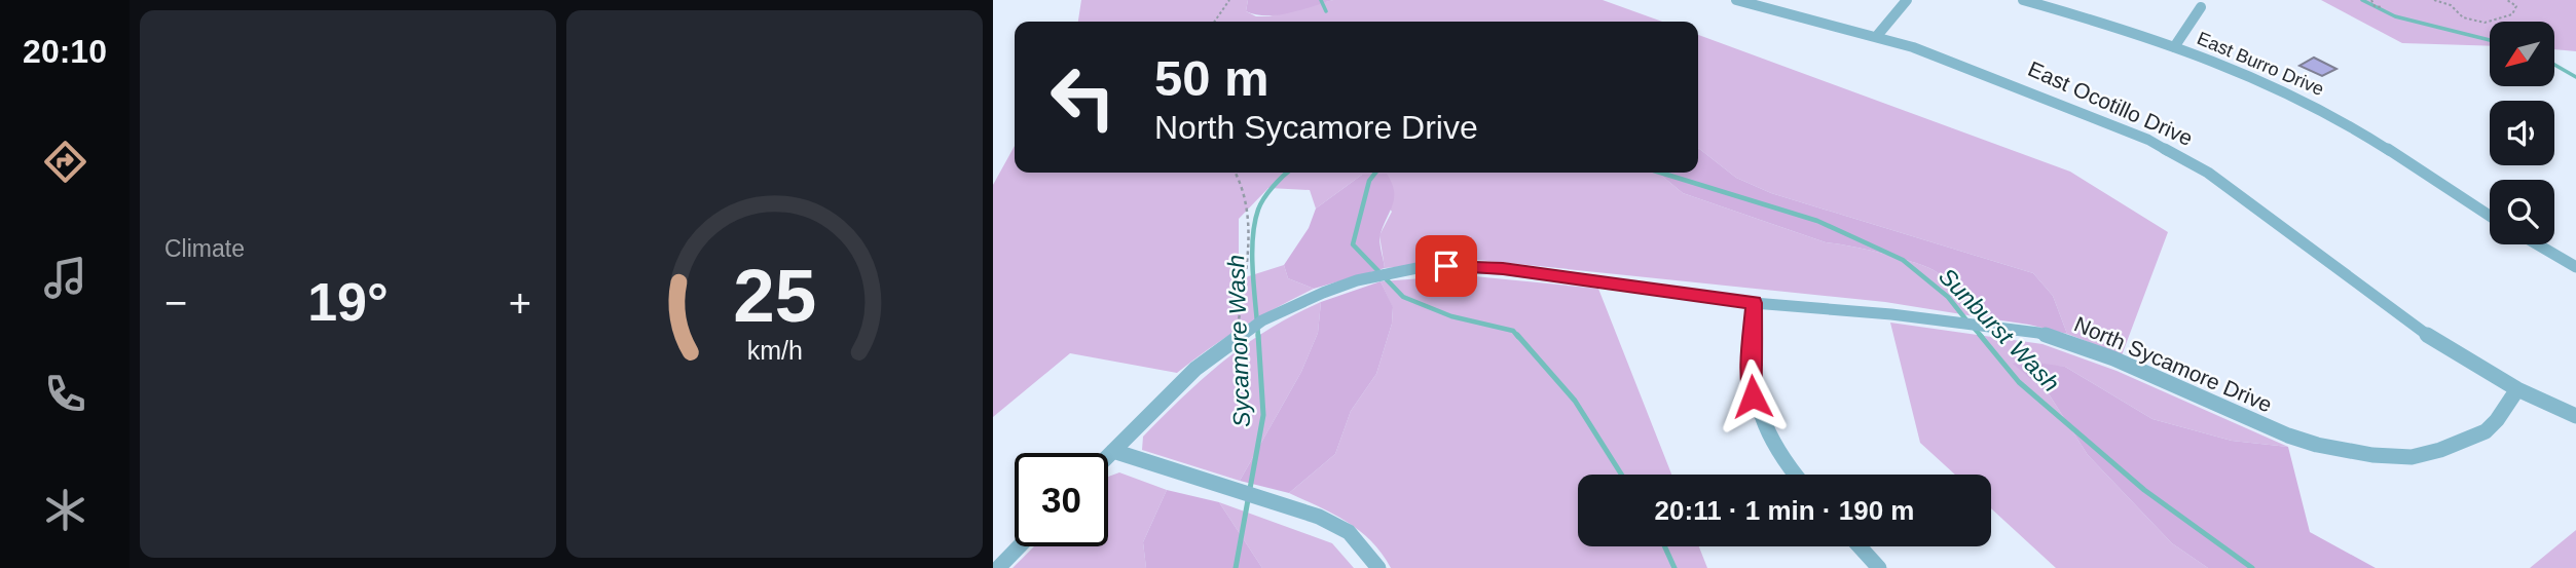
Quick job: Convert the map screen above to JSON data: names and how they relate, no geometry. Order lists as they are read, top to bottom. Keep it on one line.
{"streets":{"street":["East Burro Drive","East Ocotillo Drive","North Sycamore Drive"]},"crossings":[["East Ocotillo Drive","North Sycamore Drive"]],"water":["Sunburst Wash","Sycamore Wash"],"north":"bottom left","page":{"tabs":"20:10","tile":"Climate","turn":["50 m","North Sycamore Drive"],"heat":["−","19°","+"],"limit":"30","trip":"20:11 · 1 min · 190 m","gauge":["25","km/h"]}}
